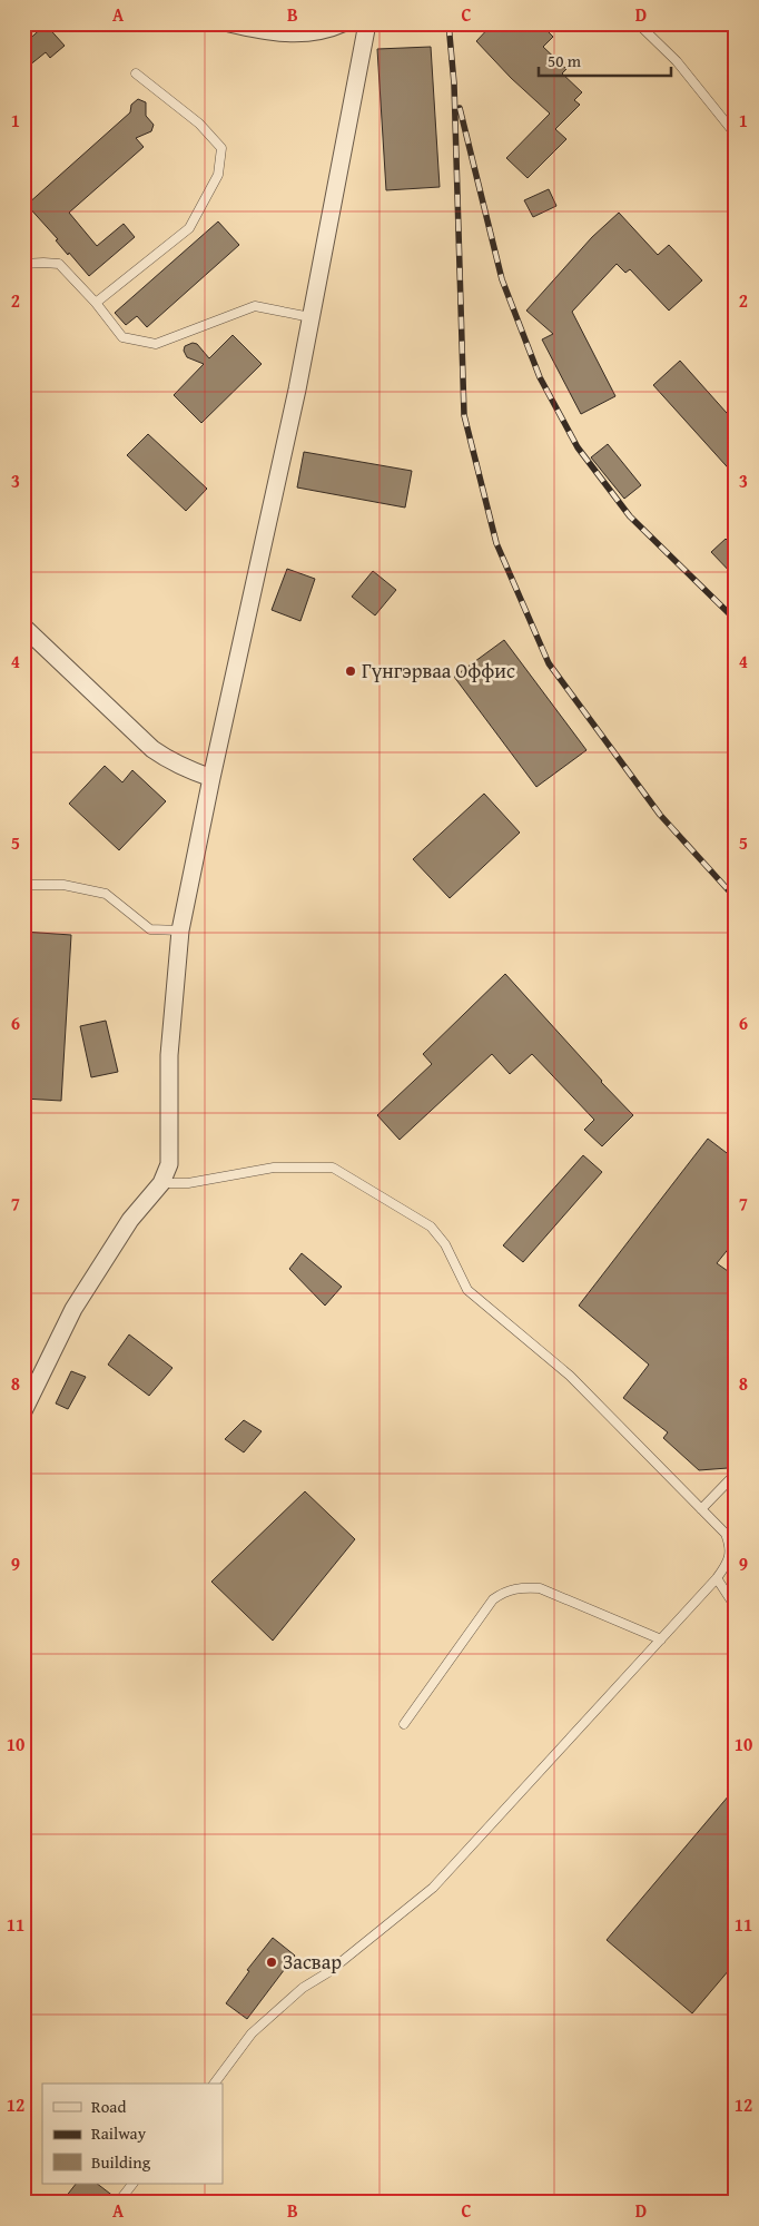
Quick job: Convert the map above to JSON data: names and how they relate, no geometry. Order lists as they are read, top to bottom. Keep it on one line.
{"places":["Гүнгэрваа Оффис","Засвар"],"legend":["Road","Railway","Building"],"scale_bar":"50 m","grid":{"columns":["A","B","C","D"],"rows":["1","2","3","4","5","6","7","8","9","10","11","12"]}}
